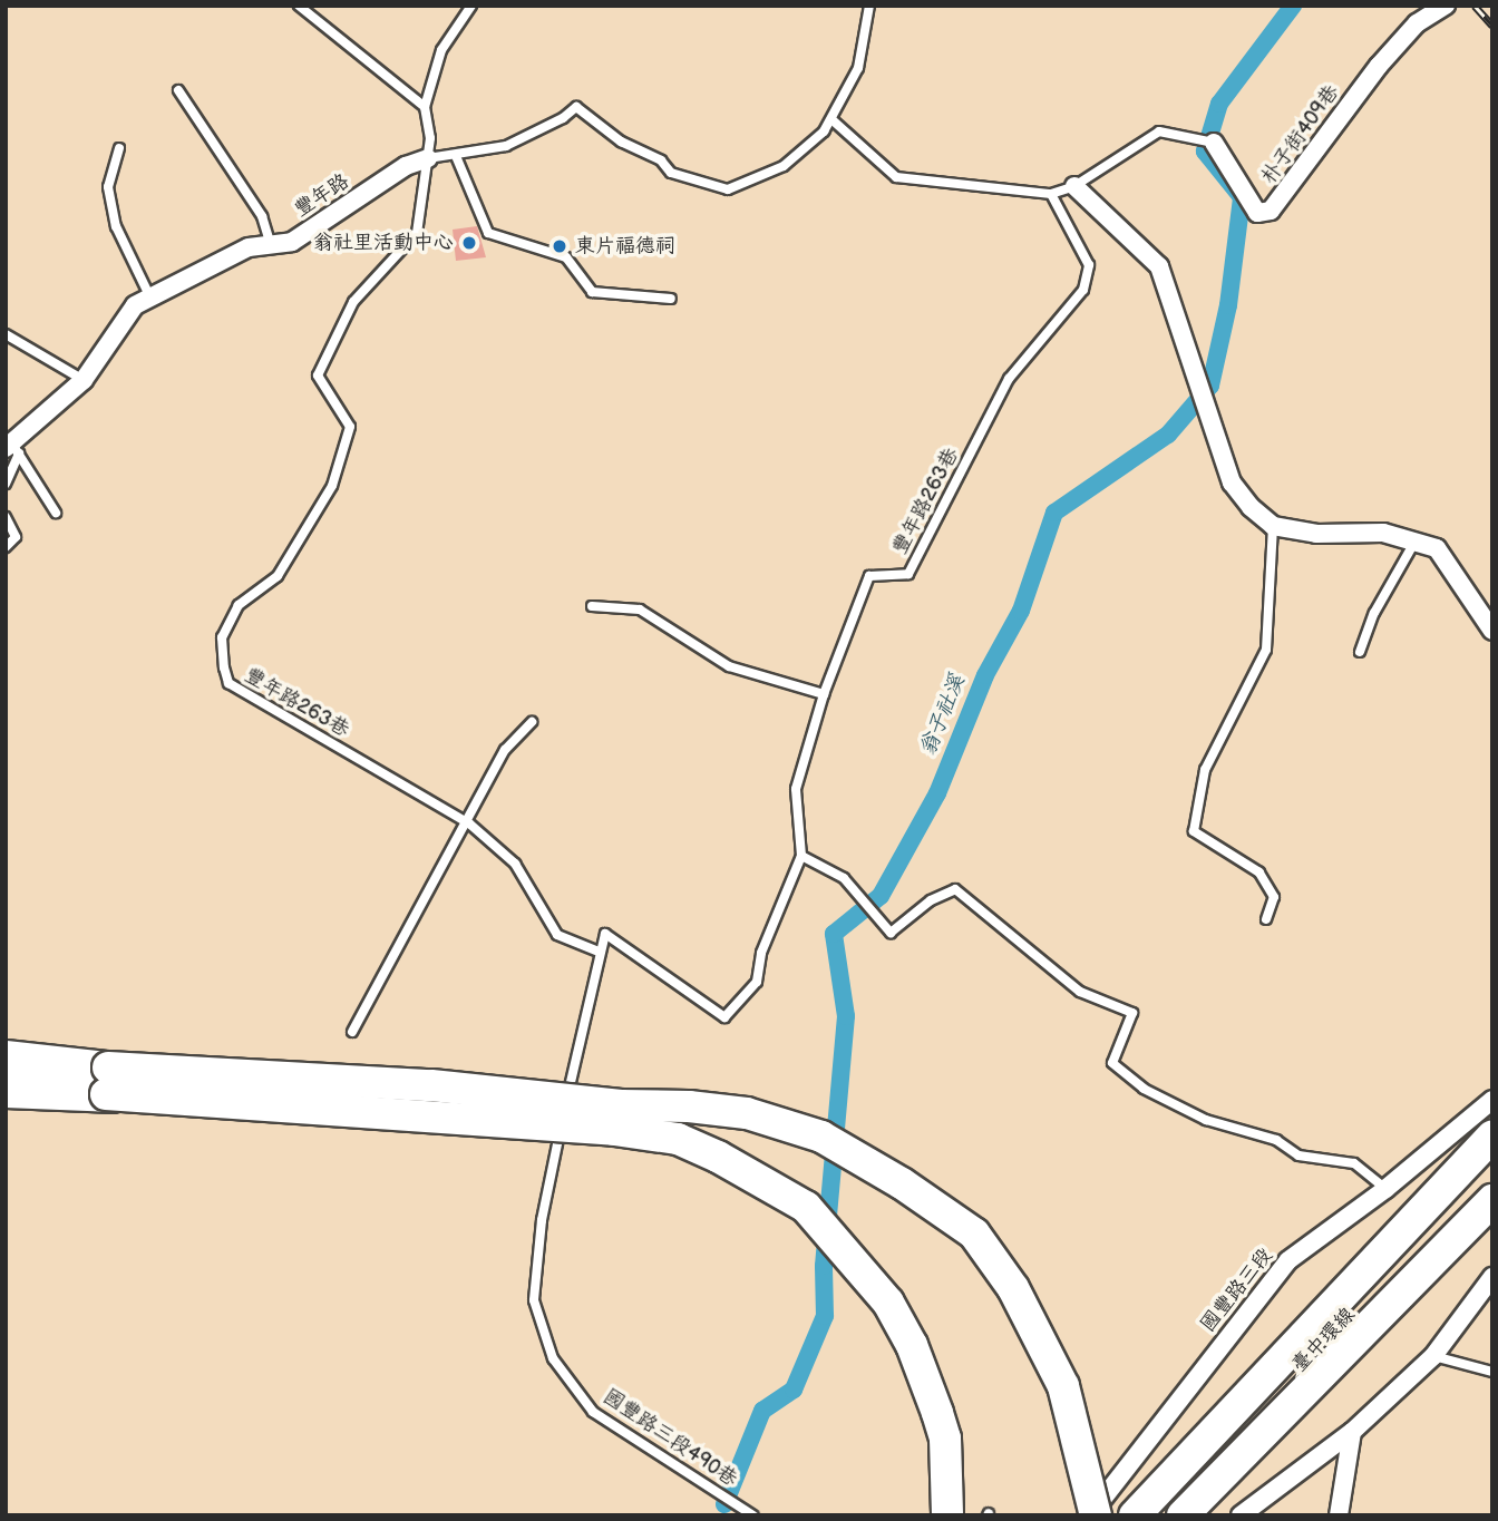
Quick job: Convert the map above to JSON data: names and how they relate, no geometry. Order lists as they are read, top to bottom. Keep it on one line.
{"streets":{"highway":["臺中環線"],"street":["朴子街409巷","豐年路","國豐路三段"],"lane":["豐年路263巷","國豐路三段490巷"]},"crossings":[["朴子街409巷","豐年路263巷"],["豐年路","豐年路263巷"],["豐年路263巷","國豐路三段490巷"]],"water":["翁子社溪"],"places":["翁社里活動中心","東片福德祠"]}
